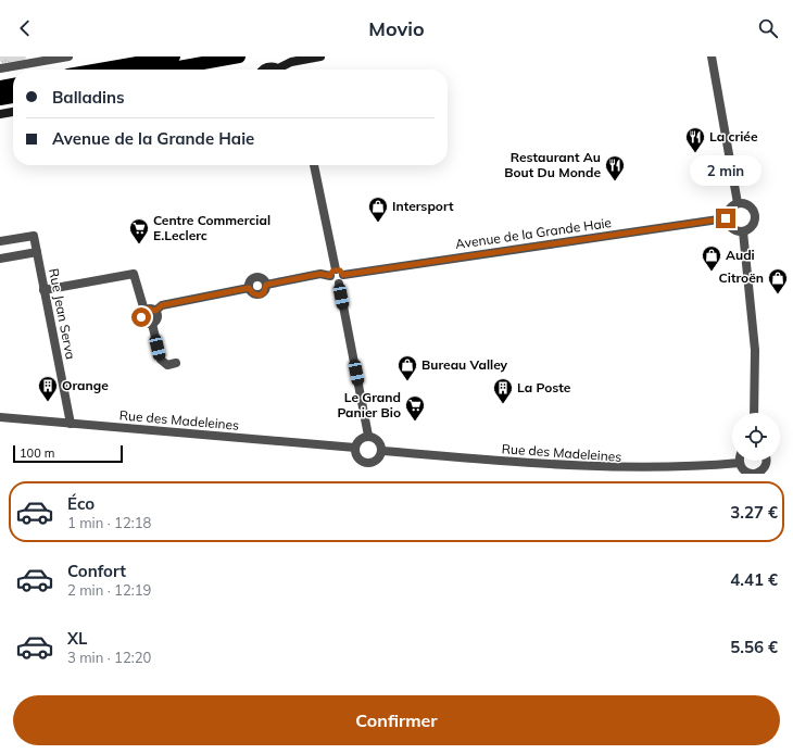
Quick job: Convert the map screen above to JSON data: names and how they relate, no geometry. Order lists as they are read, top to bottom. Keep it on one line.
{"streets":{"street":["Avenue de la Grande Haie","Rue Jean Serva","Rue des Madeleines"]},"crossings":[["Rue Jean Serva","Rue des Madeleines"]],"places":{"restaurant":["La criée","Restaurant Au Bout Du Monde"],"shop":["Intersport","Audi","Citroën","Bureau Valley"],"supermarket":["Centre Commercial E.Leclerc","Le Grand Panier Bio"],"building":["Orange","La Poste"]},"scale_bar":"100 m","page":{"header":"Movio","banner":["Balladins","Avenue de la Grande Haie"],"bubble":"2 min","scale":"100 m","list":[{"name":"Éco","note":"1 min · 12:18","value":"3.27 €"},{"name":"Confort","note":"2 min · 12:19","value":"4.41 €"},{"name":"XL","note":"3 min · 12:20","value":"5.56 €"}],"buttons":"Confirmer"}}
